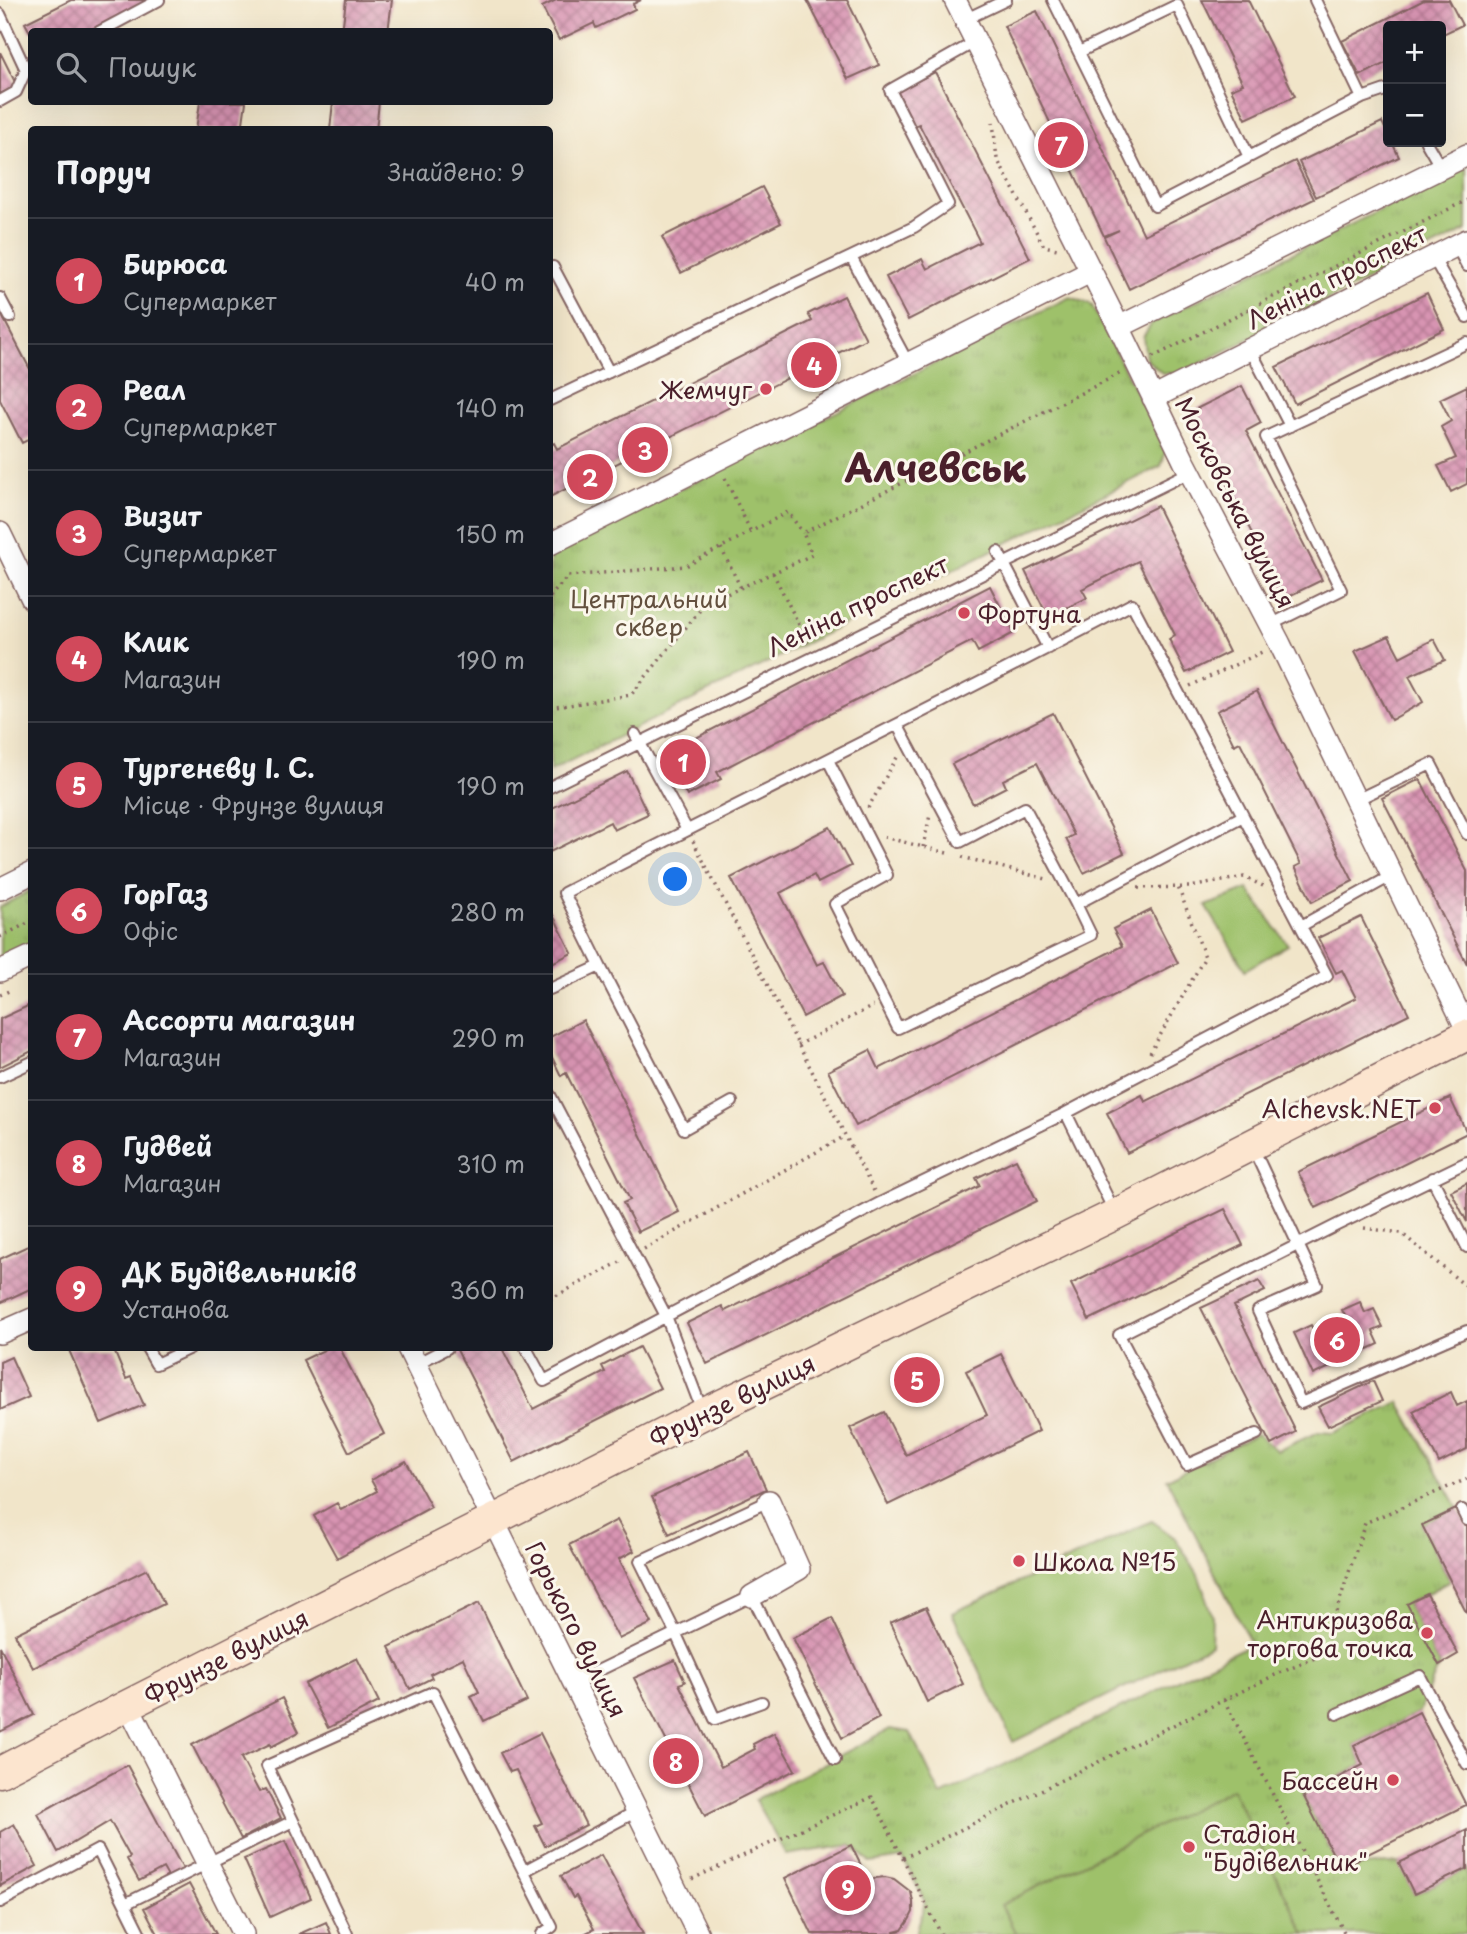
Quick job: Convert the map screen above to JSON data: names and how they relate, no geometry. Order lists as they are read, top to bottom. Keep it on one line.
{"streets":{"street":["Леніна проспект","Московська вулиця","Фрунзе вулиця","Горького вулиця"]},"crossings":[["Леніна проспект","Московська вулиця"],["Московська вулиця","Фрунзе вулиця"],["Фрунзе вулиця","Горького вулиця"]],"districts":["Алчевськ"],"parks":["Центральний сквер"],"places":["Жемчуг","Фортуна","Alchevsk.NET","Школа №15","Антикризова торгова точка","Бассейн","Стадіон \"Будівельник\""],"page":{"map_buttons":["+","−"],"search":"Пошук","pins":["7","4","3","2","1","6","5","8","9"],"heading":["Поруч","Знайдено: 9"],"list":[{"mark":"1","name":"Бирюса","note":"Супермаркет","value":"40 m"},{"mark":"2","name":"Реал","note":"Супермаркет","value":"140 m"},{"mark":"3","name":"Визит","note":"Супермаркет","value":"150 m"},{"mark":"4","name":"Клик","note":"Магазин","value":"190 m"},{"mark":"5","name":"Тургенєву І. С.","note":"Місце · Фрунзе вулиця","value":"190 m"},{"mark":"6","name":"ГорГаз","note":"Офіс","value":"280 m"},{"mark":"7","name":"Ассорти магазин","note":"Магазин","value":"290 m"},{"mark":"8","name":"Гудвей","note":"Магазин","value":"310 m"},{"mark":"9","name":"ДК Будівельників","note":"Установа","value":"360 m"}]}}
